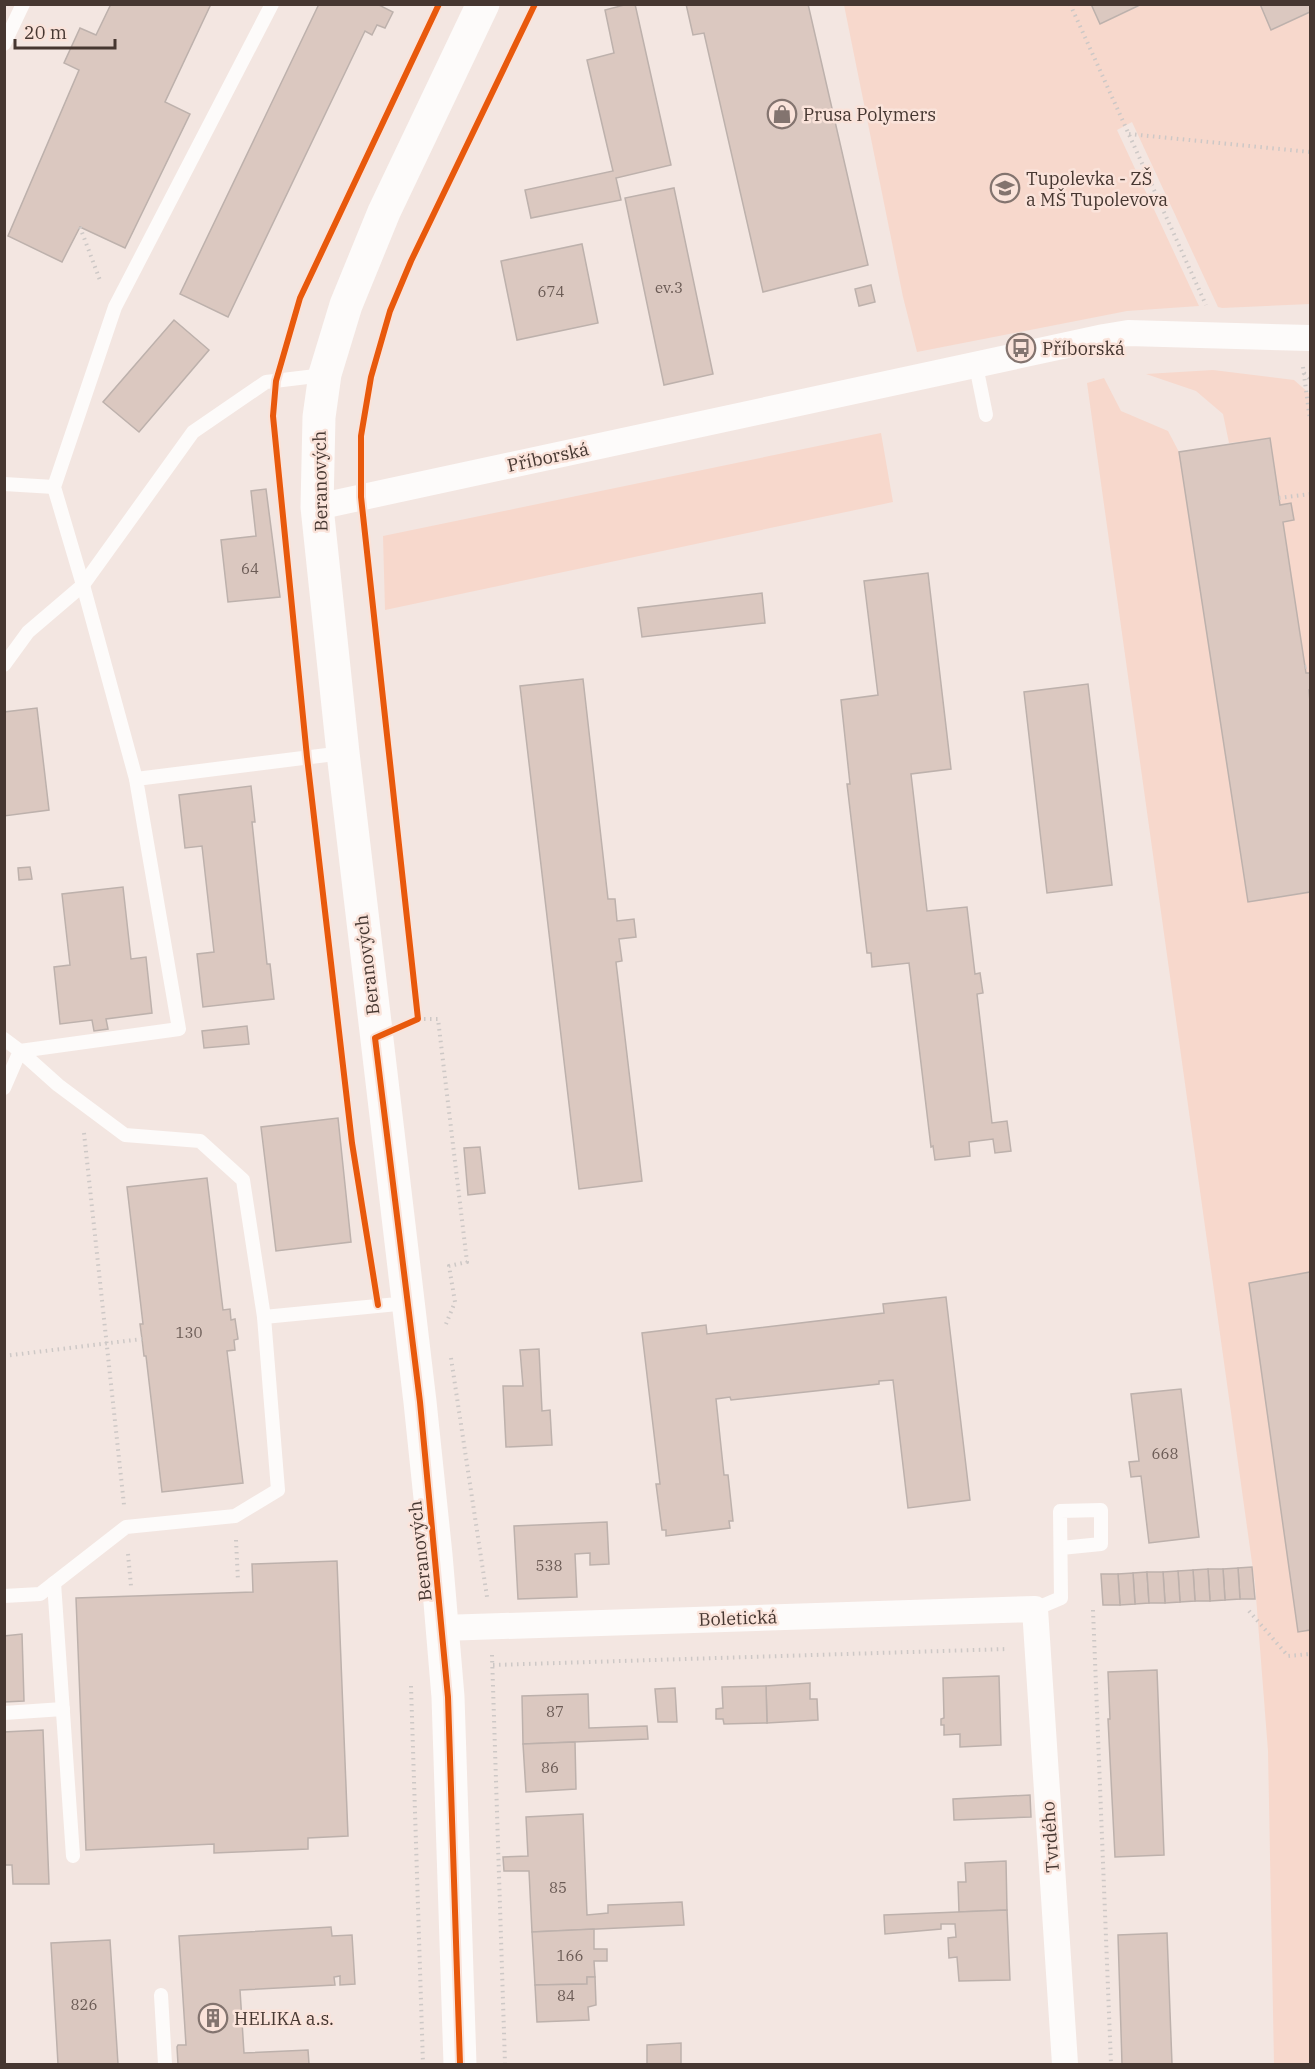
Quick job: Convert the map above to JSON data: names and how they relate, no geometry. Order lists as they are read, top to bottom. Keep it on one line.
{"streets":{"street":["Příborská","Beranových","Boletická","Tvrdého"]},"crossings":[["Příborská","Beranových"],["Beranových","Boletická"],["Boletická","Tvrdého"]],"places":{"shop":["Prusa Polymers"],"school or university":["Tupolevka - ZŠ a MŠ Tupolevova"],"bus stop":["Příborská"],"building":["HELIKA a.s."]},"house_numbers":["ev.3","674","64","130","668","538","87","86","85","166","84","826"],"scale_bar":"20 m"}
